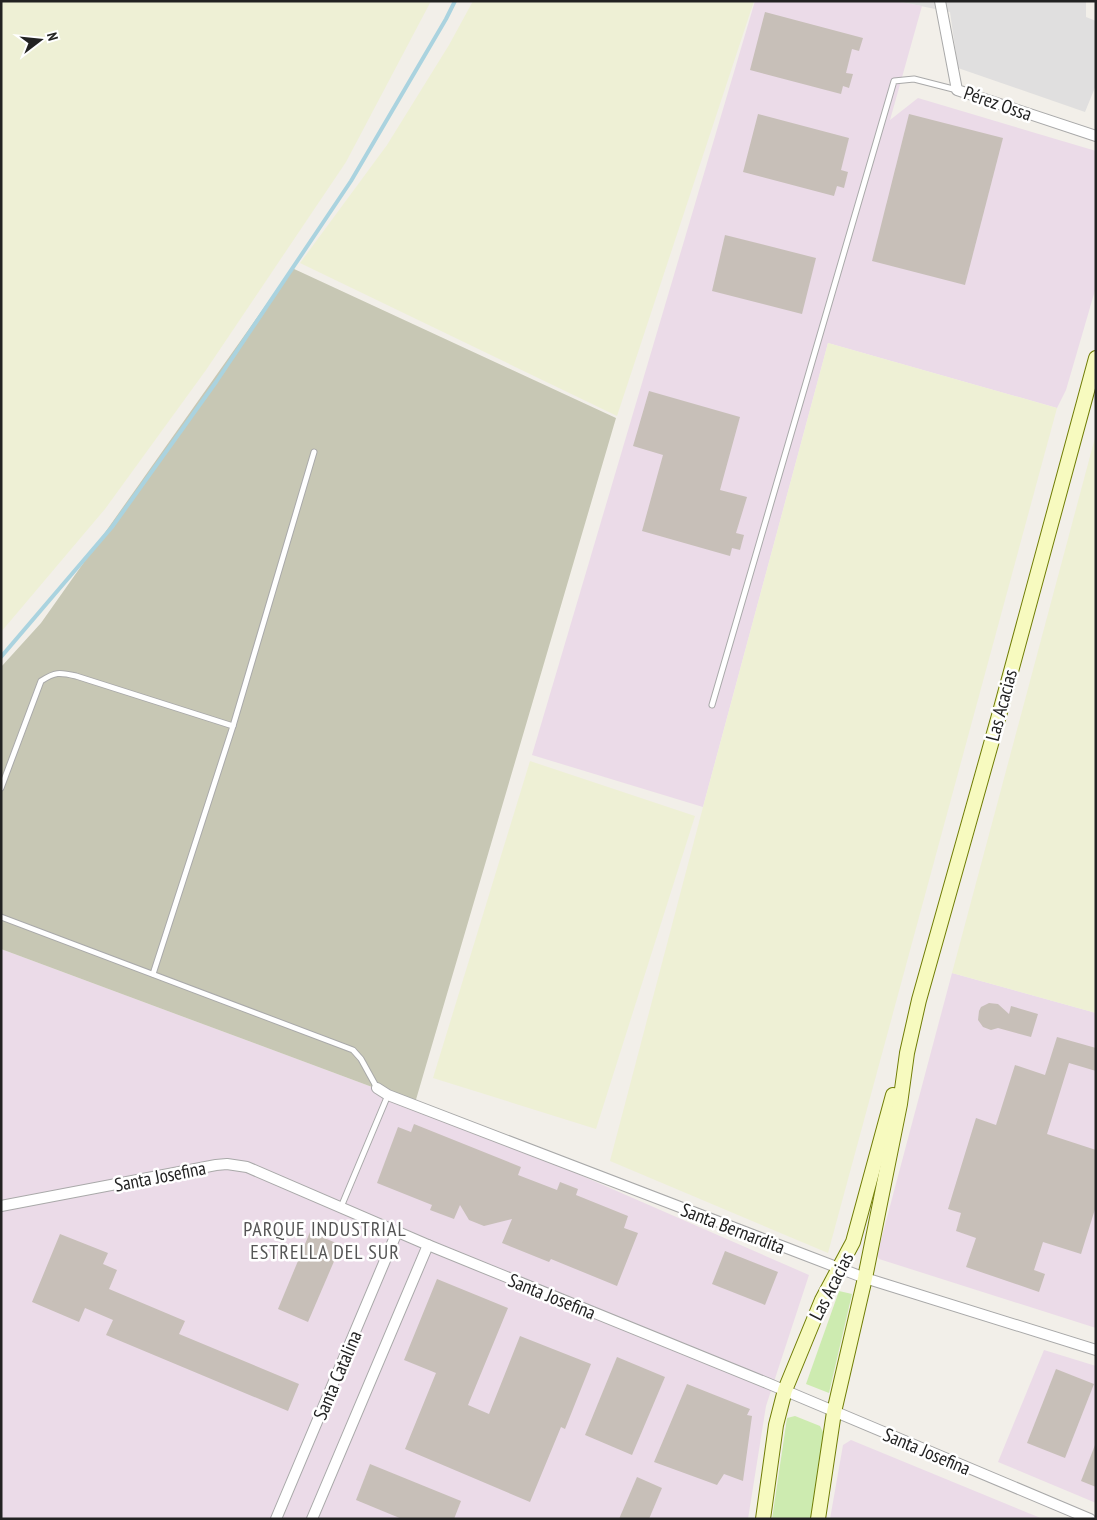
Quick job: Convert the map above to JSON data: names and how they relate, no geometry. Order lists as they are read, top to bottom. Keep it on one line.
{"streets":{"main road":["Las Acacias"],"street":["Pérez Ossa","Santa Josefina","Santa Bernardita","Santa Catalina"]},"crossings":[["Las Acacias","Santa Josefina"],["Las Acacias","Santa Bernardita"],["Santa Josefina","Santa Catalina"]],"districts":["PARQUE INDUSTRIAL ESTRELLA DEL SUR"],"north":"right"}
